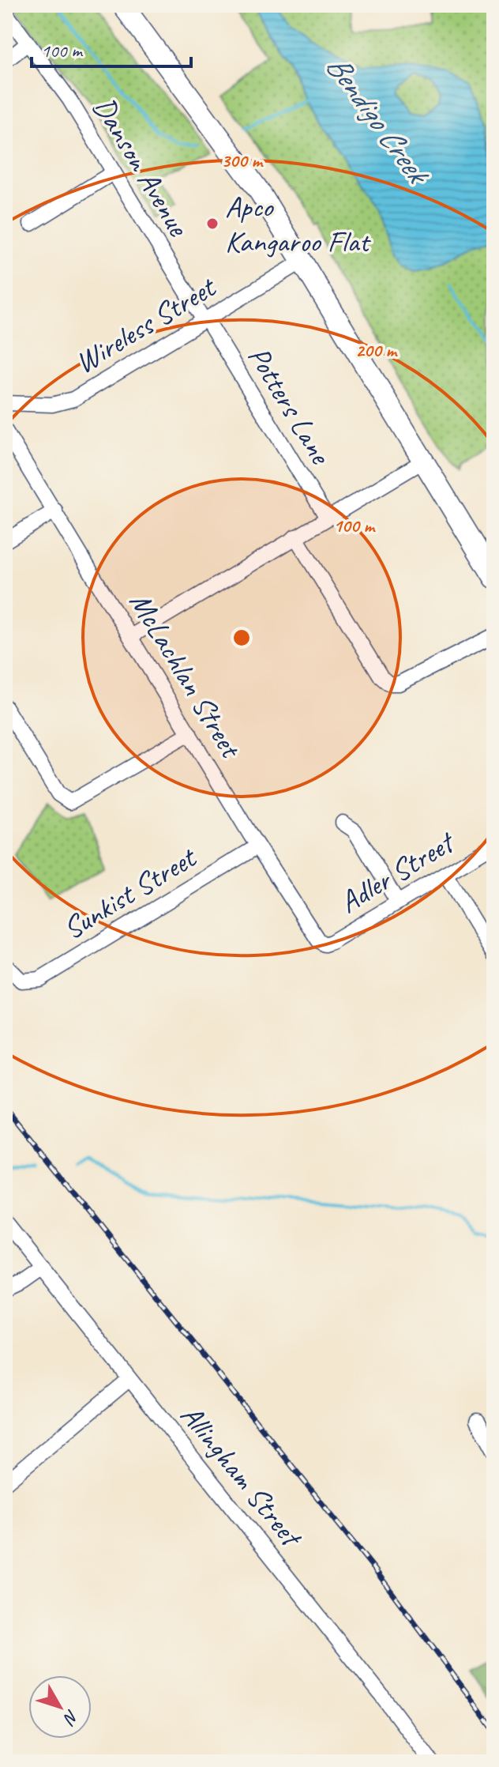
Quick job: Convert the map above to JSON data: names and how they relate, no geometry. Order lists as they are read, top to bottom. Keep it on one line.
{"streets":{"street":["Danson Avenue","Wireless Street","Potters Lane","McLachlan Street","Adler Street","Sunkist Street","Allingham Street"]},"crossings":[["Danson Avenue","Wireless Street"],["Danson Avenue","Potters Lane"],["Wireless Street","Potters Lane"],["McLachlan Street","Adler Street"],["McLachlan Street","Sunkist Street"]],"water":["Bendigo Creek"],"places":["Apco Kangaroo Flat"],"scale_bar":"100 m","north":"bottom right","rings":["300 m","200 m","100 m"]}
